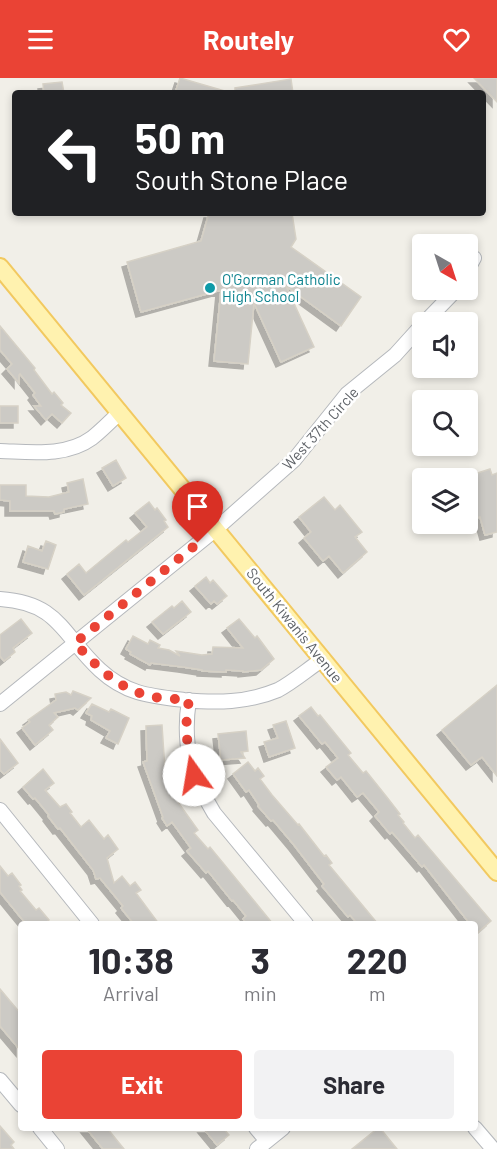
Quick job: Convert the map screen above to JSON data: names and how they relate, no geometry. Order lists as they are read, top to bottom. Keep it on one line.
{"streets":{"main road":["South Kiwanis Avenue"],"street":["West 37th Circle"]},"crossings":[["West 37th Circle","South Kiwanis Avenue"]],"places":["O'Gorman Catholic High School"],"north":"bottom right","page":{"header":"Routely","turn":["50 m","South Stone Place"],"eta":["10:38","Arrival","3","min","220","m"],"buttons":["Exit","Share"]}}
